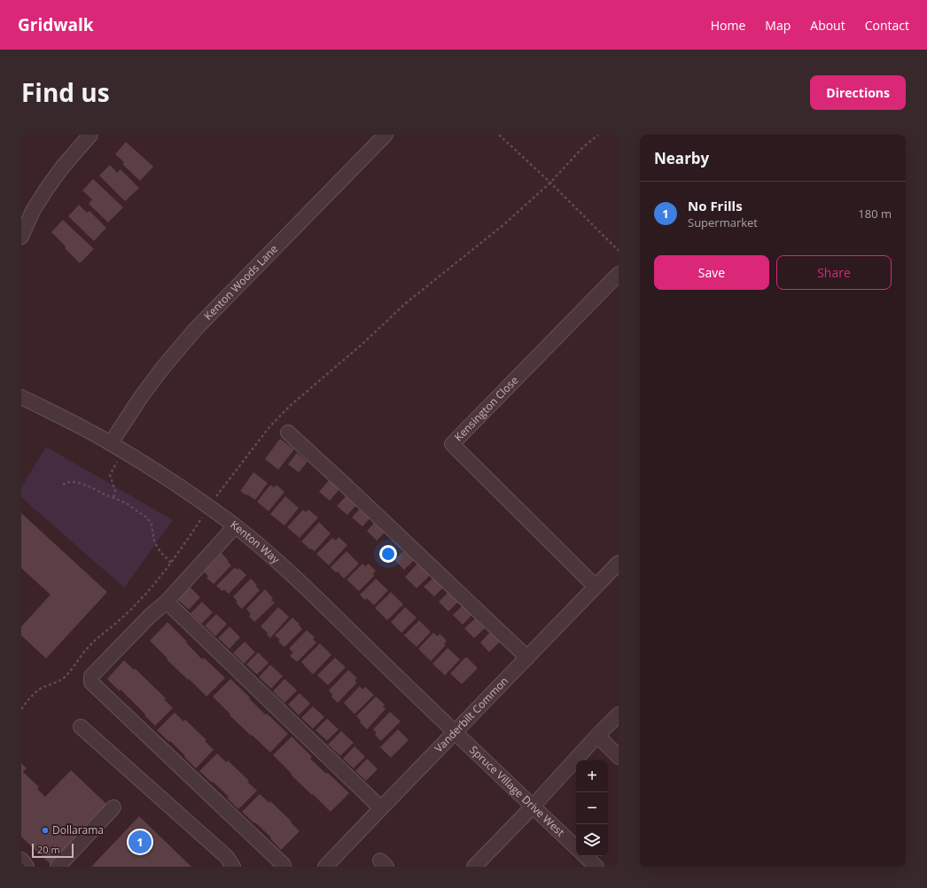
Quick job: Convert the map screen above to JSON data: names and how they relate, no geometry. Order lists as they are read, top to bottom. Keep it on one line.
{"streets":{"street":["Kenton Woods Lane","Kensington Close","Kenton Way","Vanderbilt Common","Spruce Village Drive West"]},"crossings":[["Kenton Woods Lane","Kenton Way"],["Kensington Close","Vanderbilt Common"],["Kenton Way","Vanderbilt Common"],["Kenton Way","Spruce Village Drive West"],["Vanderbilt Common","Spruce Village Drive West"]],"places":["Dollarama"],"scale_bar":"20 m","page":{"header":"Gridwalk","nav":["Home","Map","About","Contact"],"title":"Find us","buttons":["Directions",["Save","Share"]],"heading":"Nearby","list":[{"mark":"1","name":"No Frills","note":"Supermarket","value":"180 m"}],"map_buttons":["+","−"],"pins":"1","scale":"20 m"}}
